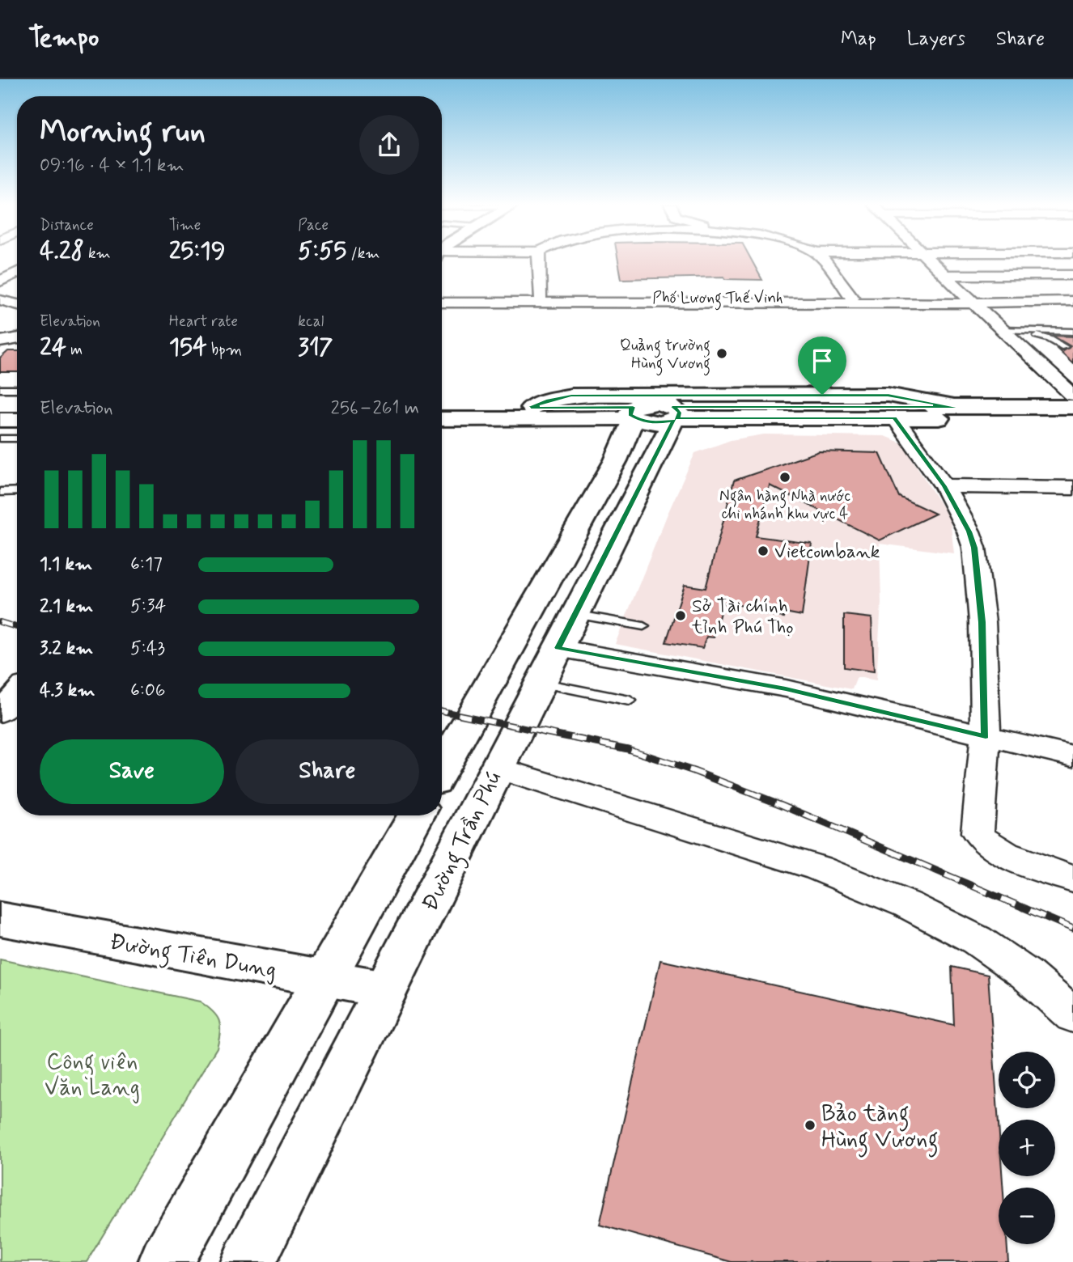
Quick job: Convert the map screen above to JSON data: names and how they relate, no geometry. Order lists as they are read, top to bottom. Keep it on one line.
{"streets":{"main road":["Đường Trần Phú","Đường Tiên Dung"],"street":["Phố Lương Thế Vinh"]},"crossings":[["Đường Trần Phú","Đường Tiên Dung"]],"parks":["Công viên Văn Lang"],"places":["Quảng trường Hùng Vương","Ngân hàng Nhà nước chi nhánh khu vực 4","Vietcombank","Sở Tài chính tỉnh Phú Thọ","Bảo tàng Hùng Vương"],"page":{"header":"Tempo","nav":["Map","Layers","Share"],"heading":["Morning run","09:16 · 4 × 1.1 km"],"stats":[["Distance","4.28 km"],["Time","25:19"],["Pace","5:55 /km"],["Elevation","24 m"],["Heart rate","154 bpm"],["kcal","317"]],"chart":["Elevation","256–261 m"],"list":[{"name":"1.1 km","note":"6:17"},{"name":"2.1 km","note":"5:34"},{"name":"3.2 km","note":"5:43"},{"name":"4.3 km","note":"6:06"}],"buttons":["Save","Share"],"map_buttons":["+","−"]}}
